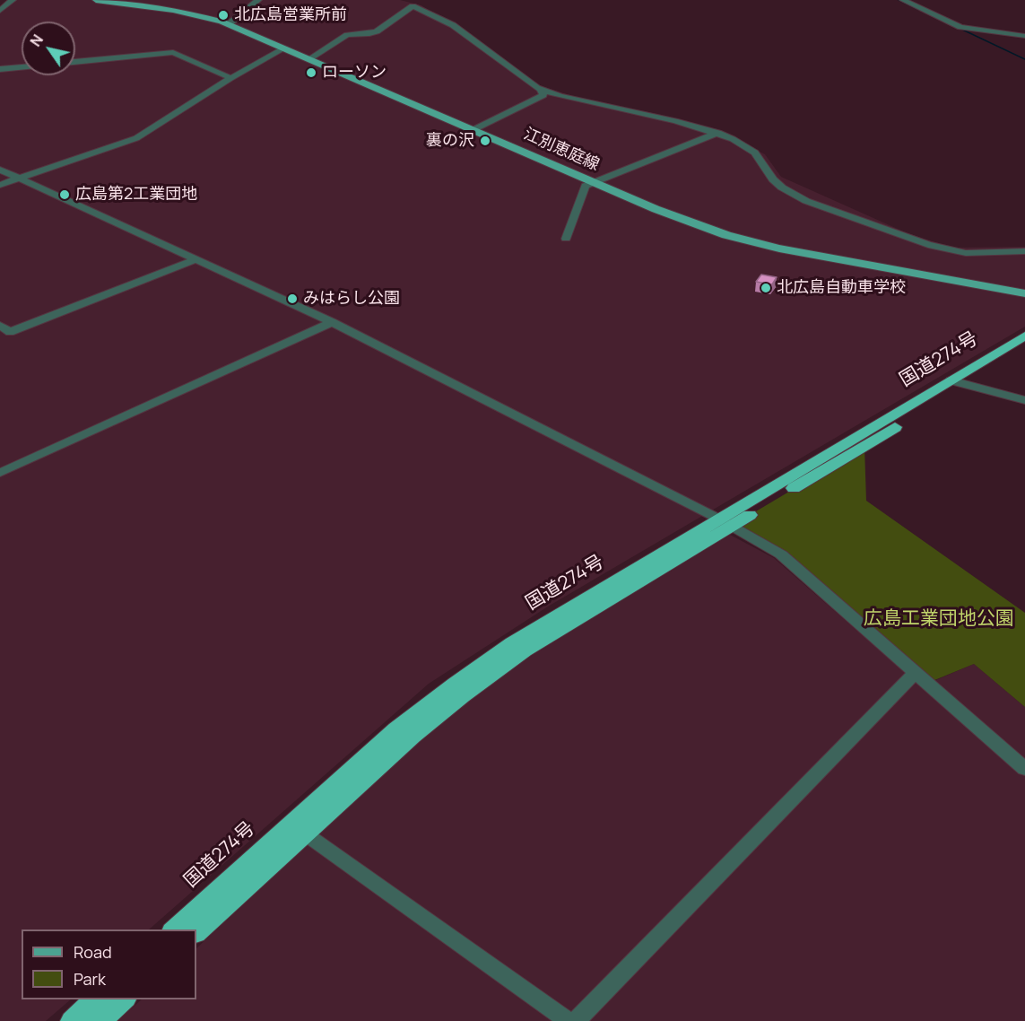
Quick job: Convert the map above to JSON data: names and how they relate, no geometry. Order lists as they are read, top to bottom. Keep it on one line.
{"streets":{"highway":["国道274号"],"main road":["江別恵庭線"]},"parks":["広島工業団地公園"],"places":["北広島営業所前","ローソン","裏の沢","広島第2工業団地","北広島自動車学校","みはらし公園"],"legend":["Road","Park"],"north":"top left"}
